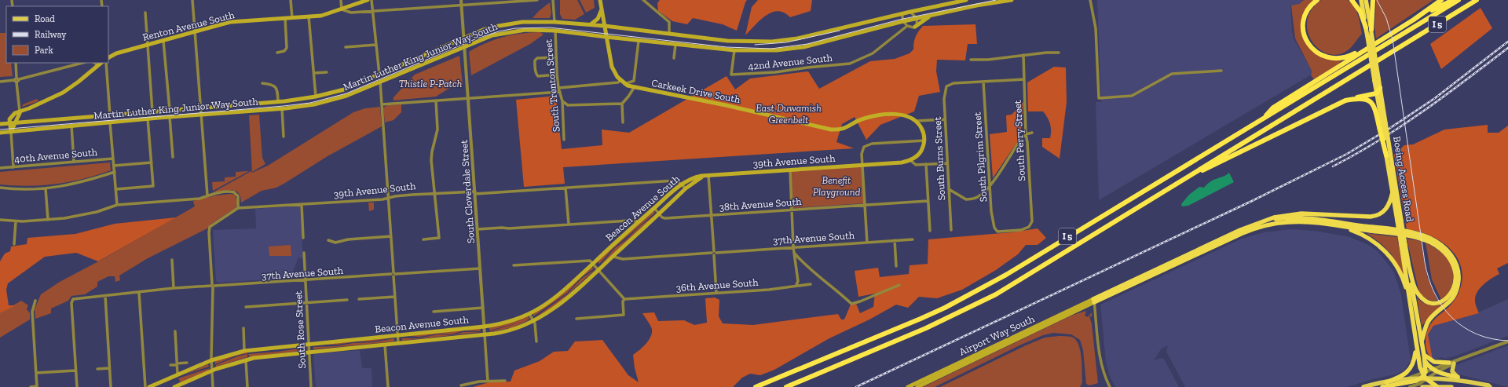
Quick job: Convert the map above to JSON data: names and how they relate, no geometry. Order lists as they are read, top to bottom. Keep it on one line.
{"streets":{"highway":["I 5","Boeing Access Road"],"main road":["Renton Avenue South","Martin Luther King Junior Way South","Carkeek Drive South","39th Avenue South","Beacon Avenue South","Airport Way South"],"street":["42nd Avenue South","South Trenton Street","South Perry Street","40th Avenue South","South Pilgrim Street","South Burns Street","South Cloverdale Street","38th Avenue South","37th Avenue South","36th Avenue South","South Rose Street"]},"crossings":[["Martin Luther King Junior Way South","42nd Avenue South"],["Martin Luther King Junior Way South","South Trenton Street"],["Martin Luther King Junior Way South","South Cloverdale Street"],["South Perry Street","South Pilgrim Street"],["South Pilgrim Street","South Burns Street"],["39th Avenue South","South Cloverdale Street"],["39th Avenue South","Beacon Avenue South"],["South Cloverdale Street","Beacon Avenue South"],["South Cloverdale Street","37th Avenue South"],["38th Avenue South","Beacon Avenue South"],["Beacon Avenue South","37th Avenue South"],["Beacon Avenue South","South Rose Street"],["37th Avenue South","South Rose Street"]],"parks":["Thistle P-Patch","East Duwamish Greenbelt","Benefit Playground"],"legend":["Road","Railway","Park"]}
